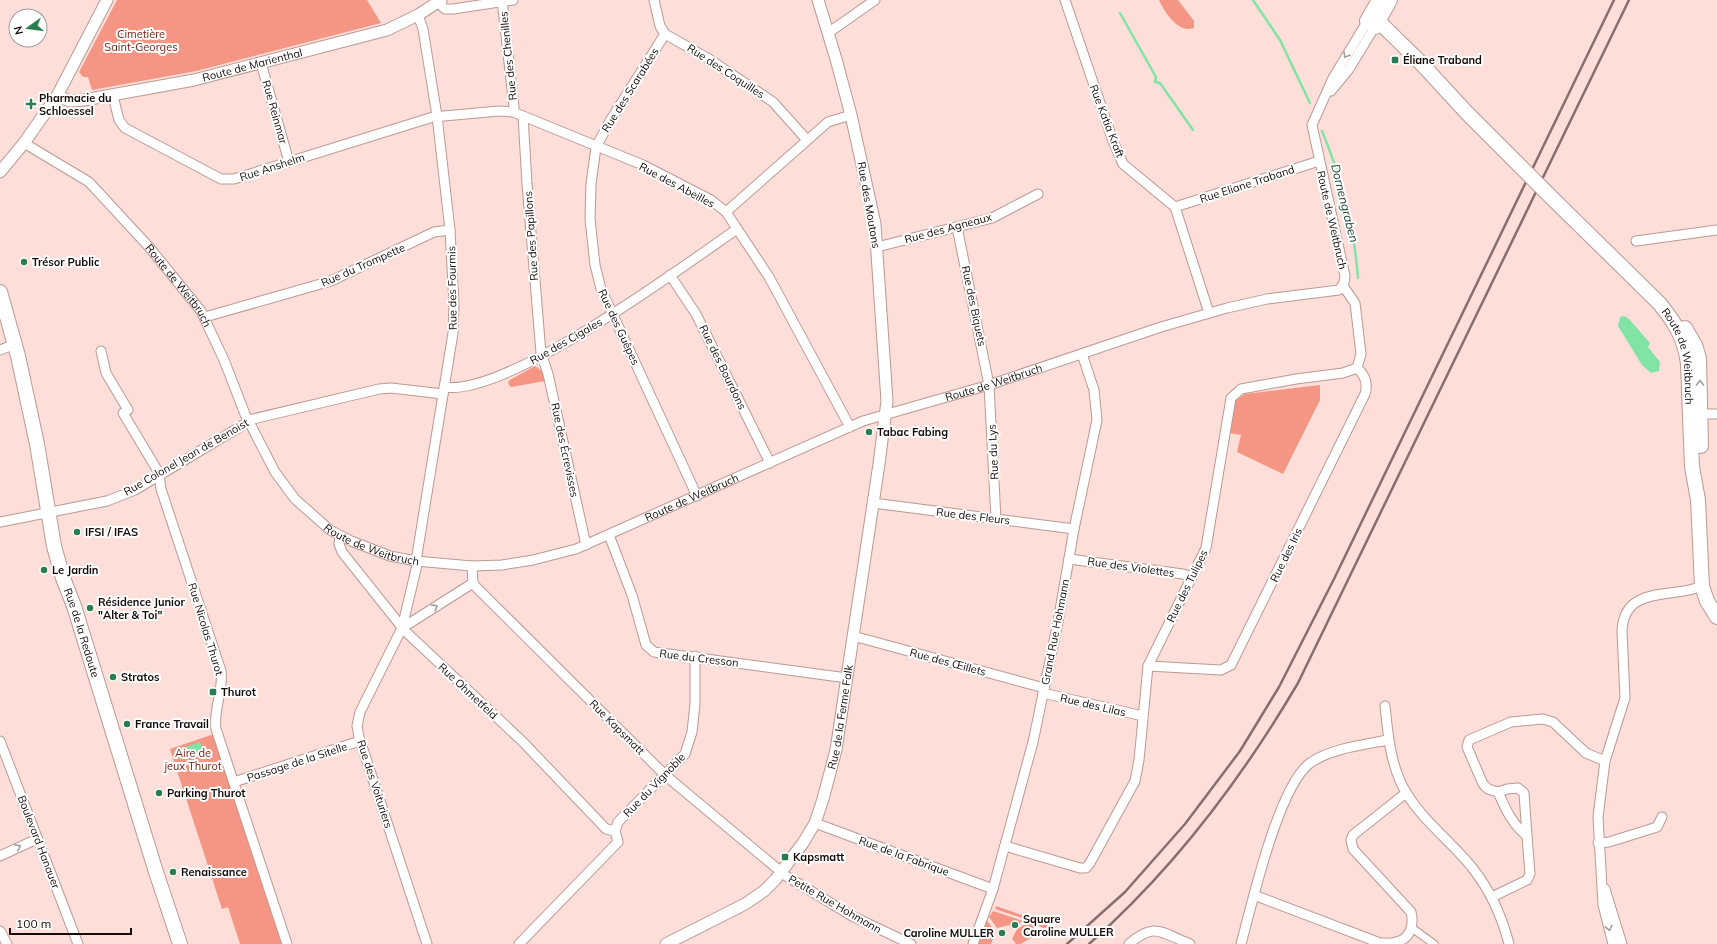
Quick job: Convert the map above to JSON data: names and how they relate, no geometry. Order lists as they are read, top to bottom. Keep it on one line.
{"streets":{"main road":["Route de Weitbruch","Rue de la Redoute"],"street":["Rue des Chenilles","Route de Marienthal","Rue des Coquilles","Rue des Scarabées","Rue Reinmar","Rue Katia Kraft","Rue Anshelm","Rue Eliane Traband","Rue des Abeilles","Rue des Moutons","Rue des Agneaux","Rue des Papillons","Rue du Trompette","Rue des Fourmis","Rue des Biquets","Rue des Guêpes","Rue des Cigales","Rue des Bourdons","Rue des Écrevisses","Rue du Lys","Rue Colonel Jean de Benoist","Rue des Fleurs","Rue des Iris","Rue des Violettes","Rue des Tulipes","Rue Nicolas Thurot","Grand Rue Hohmann","Rue du Cresson","Rue des Œillets","Rue Ohmetfeld","Rue des Lilas","Rue de la Ferme Falk","Rue Kapsmatt","Passage de la Sitelle","Rue des Voituriers","Rue du Vignoble","Boulevard Hanauer","Rue de la Fabrique","Petite Rue Hohmann"]},"crossings":[["Rue des Chenilles","Rue des Abeilles"],["Route de Marienthal","Rue Reinmar"],["Route de Marienthal","Rue Anshelm"],["Route de Marienthal","Rue des Fourmis"],["Rue des Coquilles","Rue des Scarabées"],["Rue des Scarabées","Rue des Abeilles"],["Rue des Scarabées","Rue des Guêpes"],["Rue Reinmar","Rue Anshelm"],["Rue Katia Kraft","Rue Eliane Traband"],["Rue Anshelm","Rue des Abeilles"],["Rue Anshelm","Rue des Fourmis"],["Rue Eliane Traband","Route de Weitbruch"],["Rue des Abeilles","Route de Weitbruch"],["Rue des Abeilles","Rue des Papillons"],["Rue des Abeilles","Rue des Fourmis"],["Rue des Abeilles","Rue des Guêpes"],["Rue des Abeilles","Rue des Cigales"],["Rue des Moutons","Route de Weitbruch"],["Rue des Moutons","Rue des Agneaux"],["Rue des Moutons","Rue de la Ferme Falk"],["Route de Weitbruch","Rue du Trompette"],["Route de Weitbruch","Rue des Fourmis"],["Route de Weitbruch","Rue des Biquets"],["Route de Weitbruch","Rue des Guêpes"],["Route de Weitbruch","Rue des Bourdons"],["Route de Weitbruch","Rue des Écrevisses"],["Route de Weitbruch","Rue du Lys"],["Route de Weitbruch","Rue Colonel Jean de Benoist"],["Route de Weitbruch","Grand Rue Hohmann"],["Route de Weitbruch","Rue du Cresson"],["Route de Weitbruch","Rue Ohmetfeld"],["Route de Weitbruch","Rue de la Ferme Falk"],["Route de Weitbruch","Rue des Voituriers"],["Rue des Agneaux","Rue des Biquets"],["Rue des Papillons","Rue des Cigales"],["Rue des Papillons","Rue des Écrevisses"],["Rue du Trompette","Rue des Fourmis"],["Rue des Fourmis","Rue des Cigales"],["Rue des Fourmis","Rue Colonel Jean de Benoist"],["Rue des Fourmis","Rue des Voituriers"],["Rue des Biquets","Rue du Lys"],["Rue des Guêpes","Rue des Cigales"],["Rue des Cigales","Rue des Bourdons"],["Rue des Cigales","Rue des Écrevisses"],["Rue des Cigales","Rue Colonel Jean de Benoist"],["Rue du Lys","Rue des Fleurs"],["Rue Colonel Jean de Benoist","Rue Nicolas Thurot"],["Rue Colonel Jean de Benoist","Rue de la Redoute"],["Rue des Fleurs","Grand Rue Hohmann"],["Rue des Fleurs","Rue de la Ferme Falk"],["Rue des Iris","Rue des Tulipes"],["Rue des Violettes","Rue des Tulipes"],["Rue des Violettes","Grand Rue Hohmann"],["Rue des Tulipes","Grand Rue Hohmann"],["Rue des Tulipes","Rue des Lilas"],["Rue Nicolas Thurot","Passage de la Sitelle"],["Grand Rue Hohmann","Rue des Œillets"],["Grand Rue Hohmann","Rue des Lilas"],["Grand Rue Hohmann","Rue de la Fabrique"],["Rue du Cresson","Rue de la Ferme Falk"],["Rue du Cresson","Rue du Vignoble"],["Rue des Œillets","Rue des Lilas"],["Rue des Œillets","Rue de la Ferme Falk"],["Rue Ohmetfeld","Rue des Voituriers"],["Rue Ohmetfeld","Rue du Vignoble"],["Rue de la Ferme Falk","Rue Kapsmatt"],["Rue de la Ferme Falk","Rue de la Fabrique"],["Rue de la Ferme Falk","Petite Rue Hohmann"],["Rue Kapsmatt","Rue du Vignoble"],["Rue Kapsmatt","Petite Rue Hohmann"],["Passage de la Sitelle","Rue des Voituriers"]],"water":["Dornengraben"],"parks":["Cimetière Saint-Georges","Aire de jeux Thurot"],"places":{"transit":["Éliane Traband","Thurot","Kapsmatt"],"health":["Pharmacie du Schloessel"],"other":["Trésor Public","Tabac Fabing","IFSI / IFAS","Le Jardin","Résidence Junior \"Alter & Toi\"","Stratos","France Travail","Parking Thurot","Renaissance","Square Caroline MULLER","Caroline MULLER"]},"scale_bar":"100 m","north":"left"}
